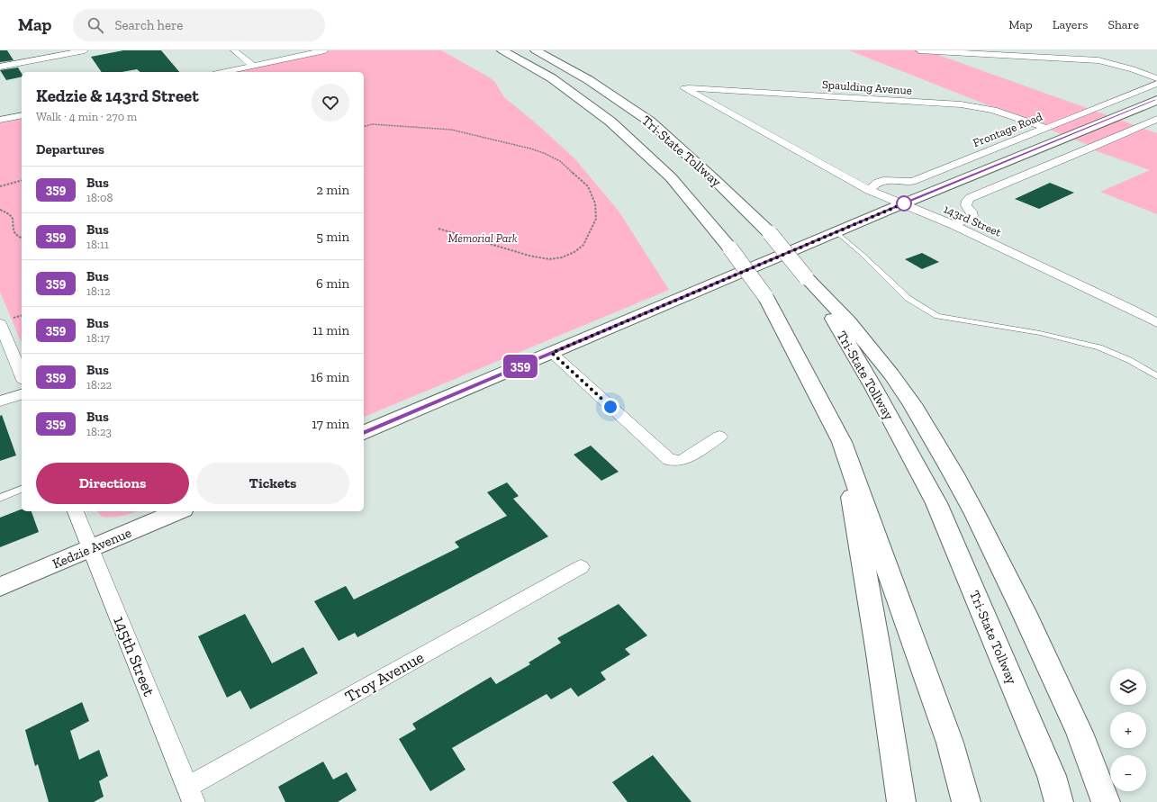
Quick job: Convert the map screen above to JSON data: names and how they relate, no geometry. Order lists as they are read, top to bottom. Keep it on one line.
{"streets":{"main road":["Tri-State Tollway","Kedzie Avenue"],"street":["Spaulding Avenue","Frontage Road","143rd Street","145th Street","Troy Avenue"]},"crossings":[["Spaulding Avenue","Frontage Road"],["Spaulding Avenue","143rd Street"],["Frontage Road","143rd Street"],["Kedzie Avenue","145th Street"],["145th Street","Troy Avenue"]],"parks":["Memorial Park"],"lines":["bus line 359"],"page":{"header":"Map","search":"Search here","nav":["Map","Layers","Share"],"on_map":"359","heading":[["Kedzie & 143rd Street","Walk · 4 min · 270 m"],"Departures"],"list":[{"mark":"359","name":"Bus","note":"18:08","value":"2 min"},{"mark":"359","name":"Bus","note":"18:11","value":"5 min"},{"mark":"359","name":"Bus","note":"18:12","value":"6 min"},{"mark":"359","name":"Bus","note":"18:17","value":"11 min"},{"mark":"359","name":"Bus","note":"18:22","value":"16 min"},{"mark":"359","name":"Bus","note":"18:23","value":"17 min"}],"buttons":["Directions","Tickets"],"map_buttons":["+","−"]}}
